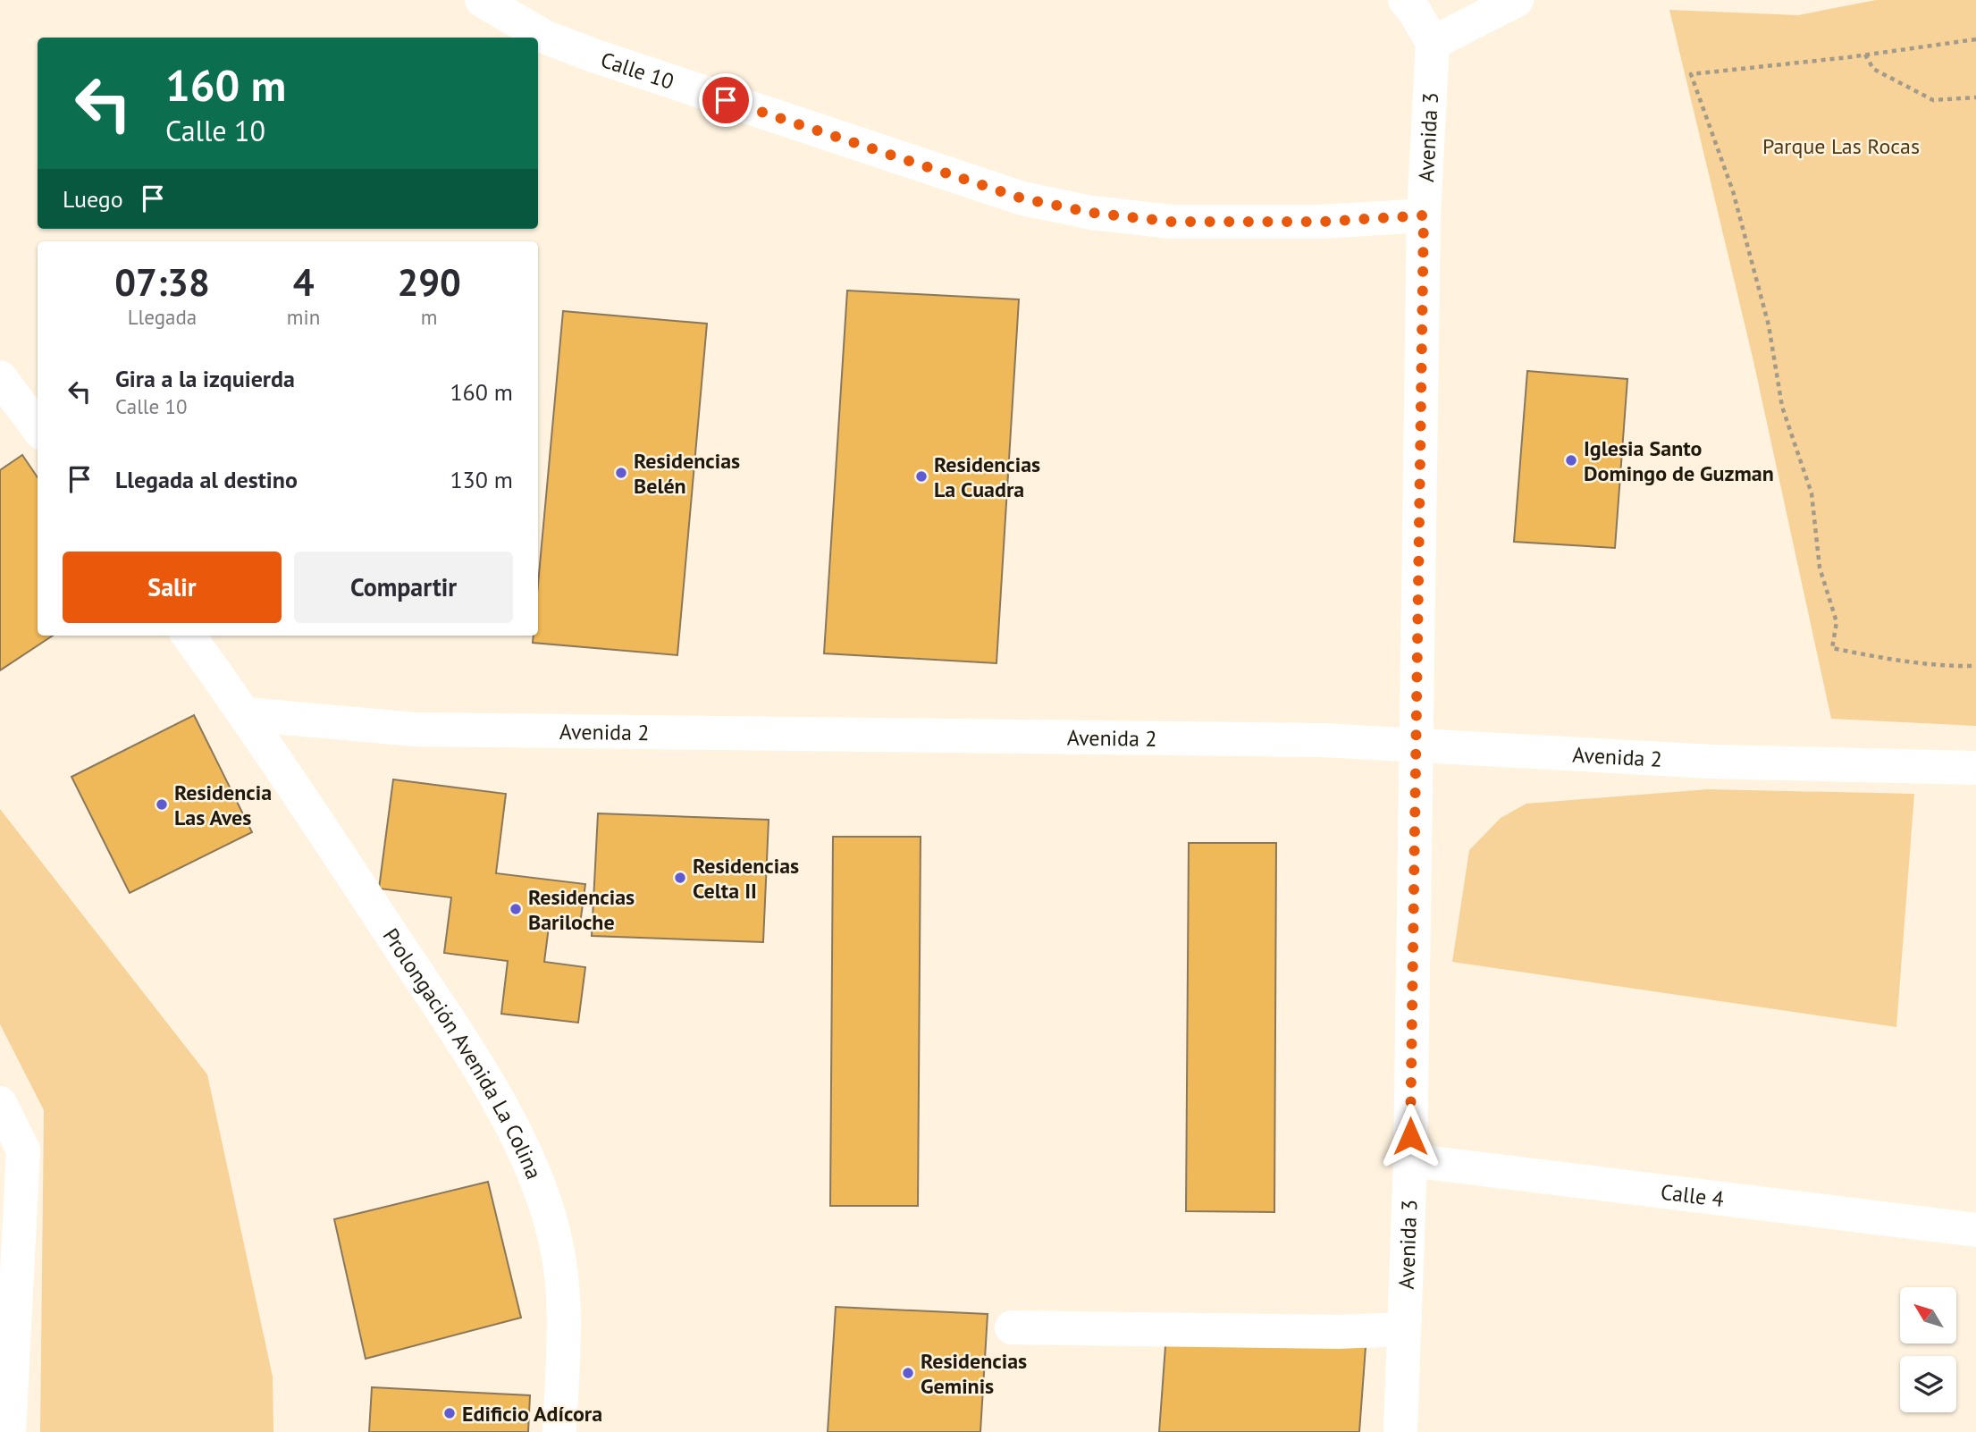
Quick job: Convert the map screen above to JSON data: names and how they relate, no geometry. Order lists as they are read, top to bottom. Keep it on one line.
{"streets":{"street":["Calle 10","Avenida 3","Avenida 2","Prolongación Avenida La Colina","Calle 4"]},"crossings":[["Calle 10","Avenida 3"],["Avenida 3","Avenida 2"],["Avenida 3","Calle 4"],["Avenida 2","Prolongación Avenida La Colina"]],"parks":["Parque Las Rocas"],"places":["Iglesia Santo Domingo de Guzman","Residencias Belén","Residencias La Cuadra","Residencia Las Aves","Residencias Celta II","Residencias Bariloche","Residencias Geminis","Edificio Adícora"],"north":"top left","page":{"turn":["160 m","Calle 10"],"then":"Luego","eta":["07:38","Llegada","4","min","290","m"],"list":[{"name":"Gira a la izquierda","note":"Calle 10","value":"160 m"},{"name":"Llegada al destino","value":"130 m"}],"buttons":["Salir","Compartir"]}}
